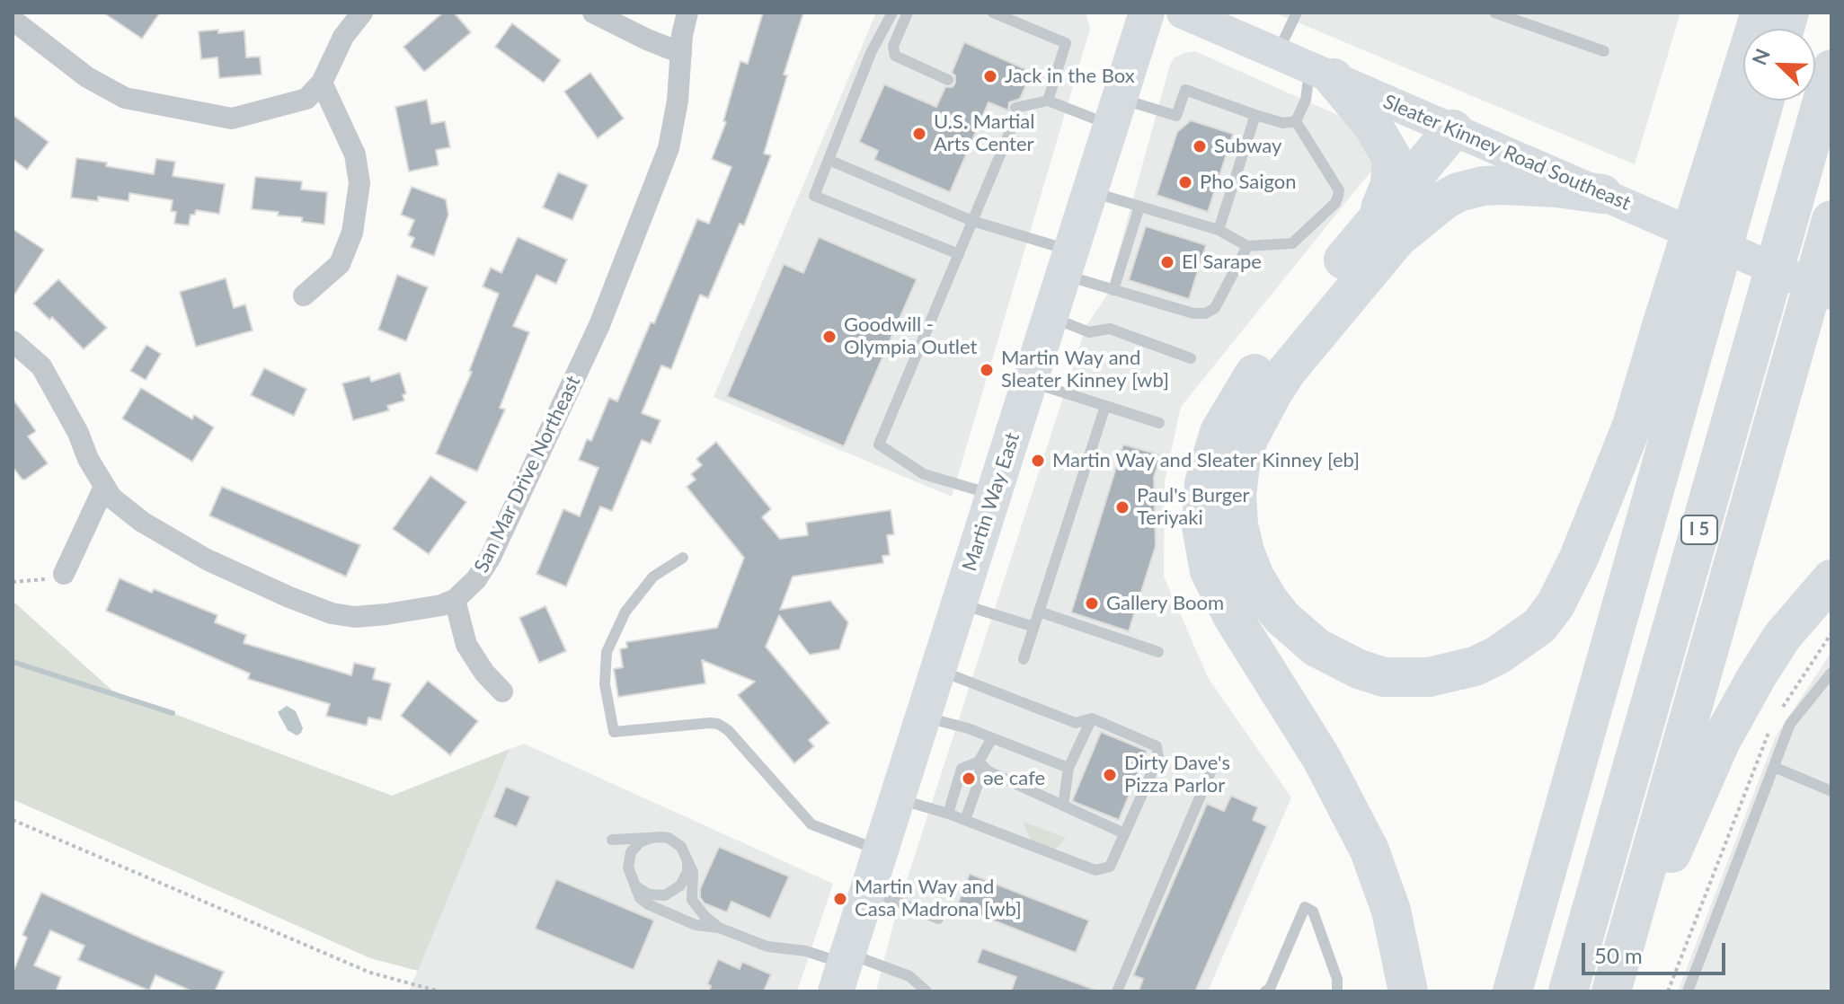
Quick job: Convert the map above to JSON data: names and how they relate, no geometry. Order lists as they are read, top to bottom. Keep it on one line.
{"streets":{"highway":["I 5"],"main road":["Sleater Kinney Road Southeast","Martin Way East"],"street":["San Mar Drive Northeast"]},"places":["Jack in the Box","U.S. Martial Arts Center","Subway","Pho Saigon","El Sarape","Goodwill - Olympia Outlet","Martin Way and Sleater Kinney [wb]","Martin Way and Sleater Kinney [eb]","Paul's Burger Teriyaki","Gallery Boom","Dirty Dave's Pizza Parlor","əe cafe","Martin Way and Casa Madrona [wb]"],"scale_bar":"50 m","north":"top left"}
